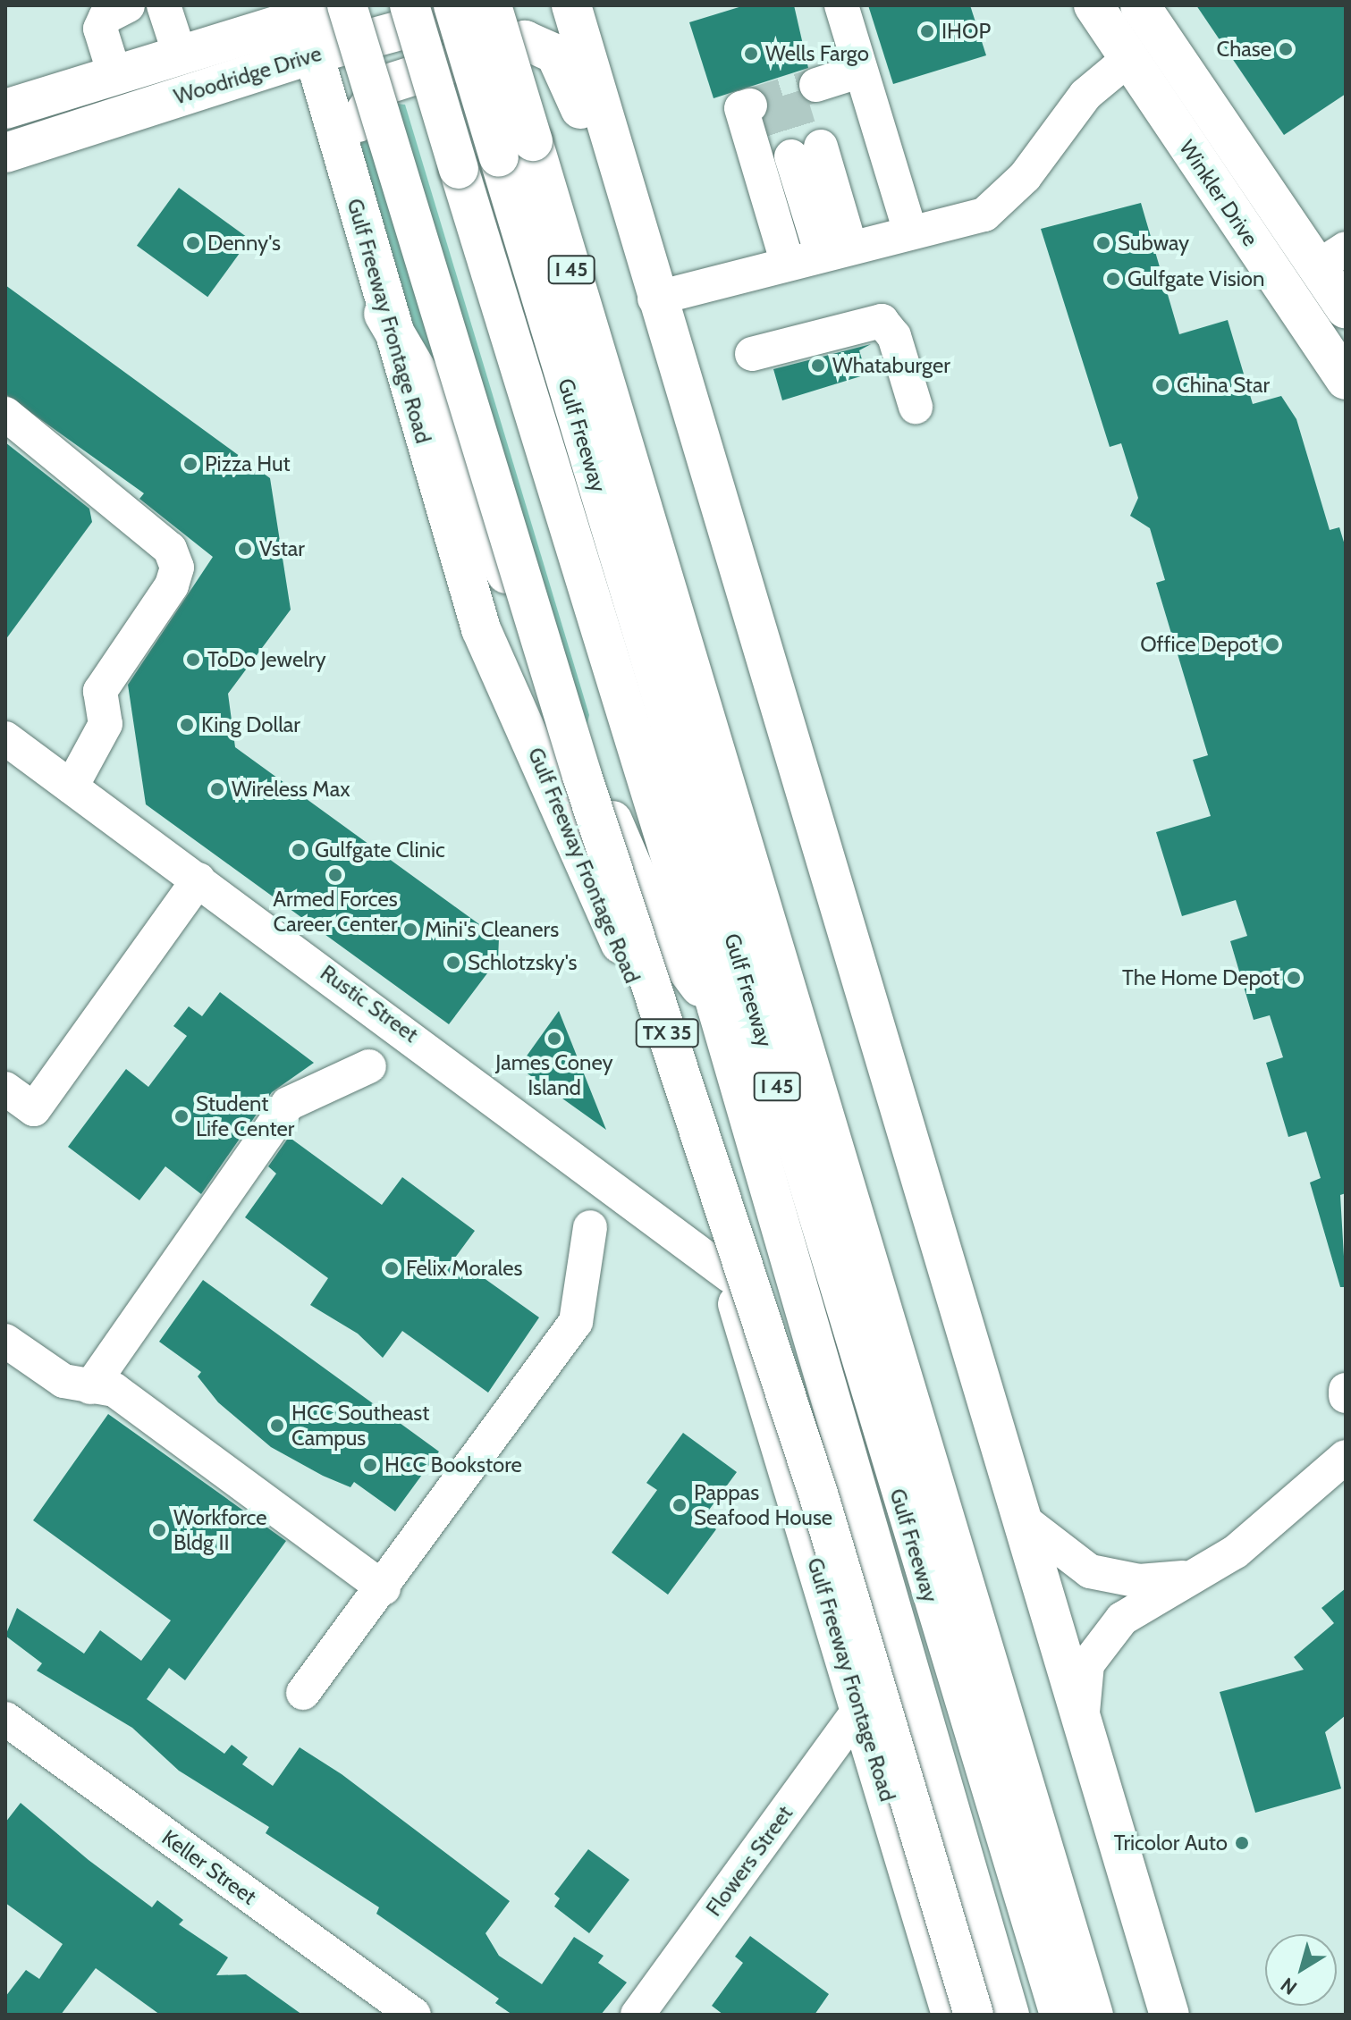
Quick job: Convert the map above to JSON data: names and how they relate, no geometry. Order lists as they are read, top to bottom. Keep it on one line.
{"streets":{"main road":["Woodridge Drive","Winkler Drive","I 45","Gulf Freeway Frontage Road","Gulf Freeway","TX 35"],"street":["Rustic Street","Flowers Street","Keller Street"]},"crossings":[["Woodridge Drive","Gulf Freeway Frontage Road"],["Woodridge Drive","Gulf Freeway"],["Woodridge Drive","TX 35"],["Gulf Freeway Frontage Road","Rustic Street"],["Gulf Freeway Frontage Road","Flowers Street"]],"places":["IHOP","Chase","Wells Fargo","Denny's","Subway","Gulfgate Vision","Whataburger","China Star","Pizza Hut","Vstar","Office Depot","ToDo Jewelry","King Dollar","Wireless Max","Gulfgate Clinic","Armed Forces Career Center","Mini's Cleaners","Schlotzsky's","The Home Depot","James Coney Island","Student Life Center","Felix Morales","HCC Southeast Campus","HCC Bookstore","Pappas Seafood House","Workforce Bldg II","Tricolor Auto"],"north":"bottom left"}
